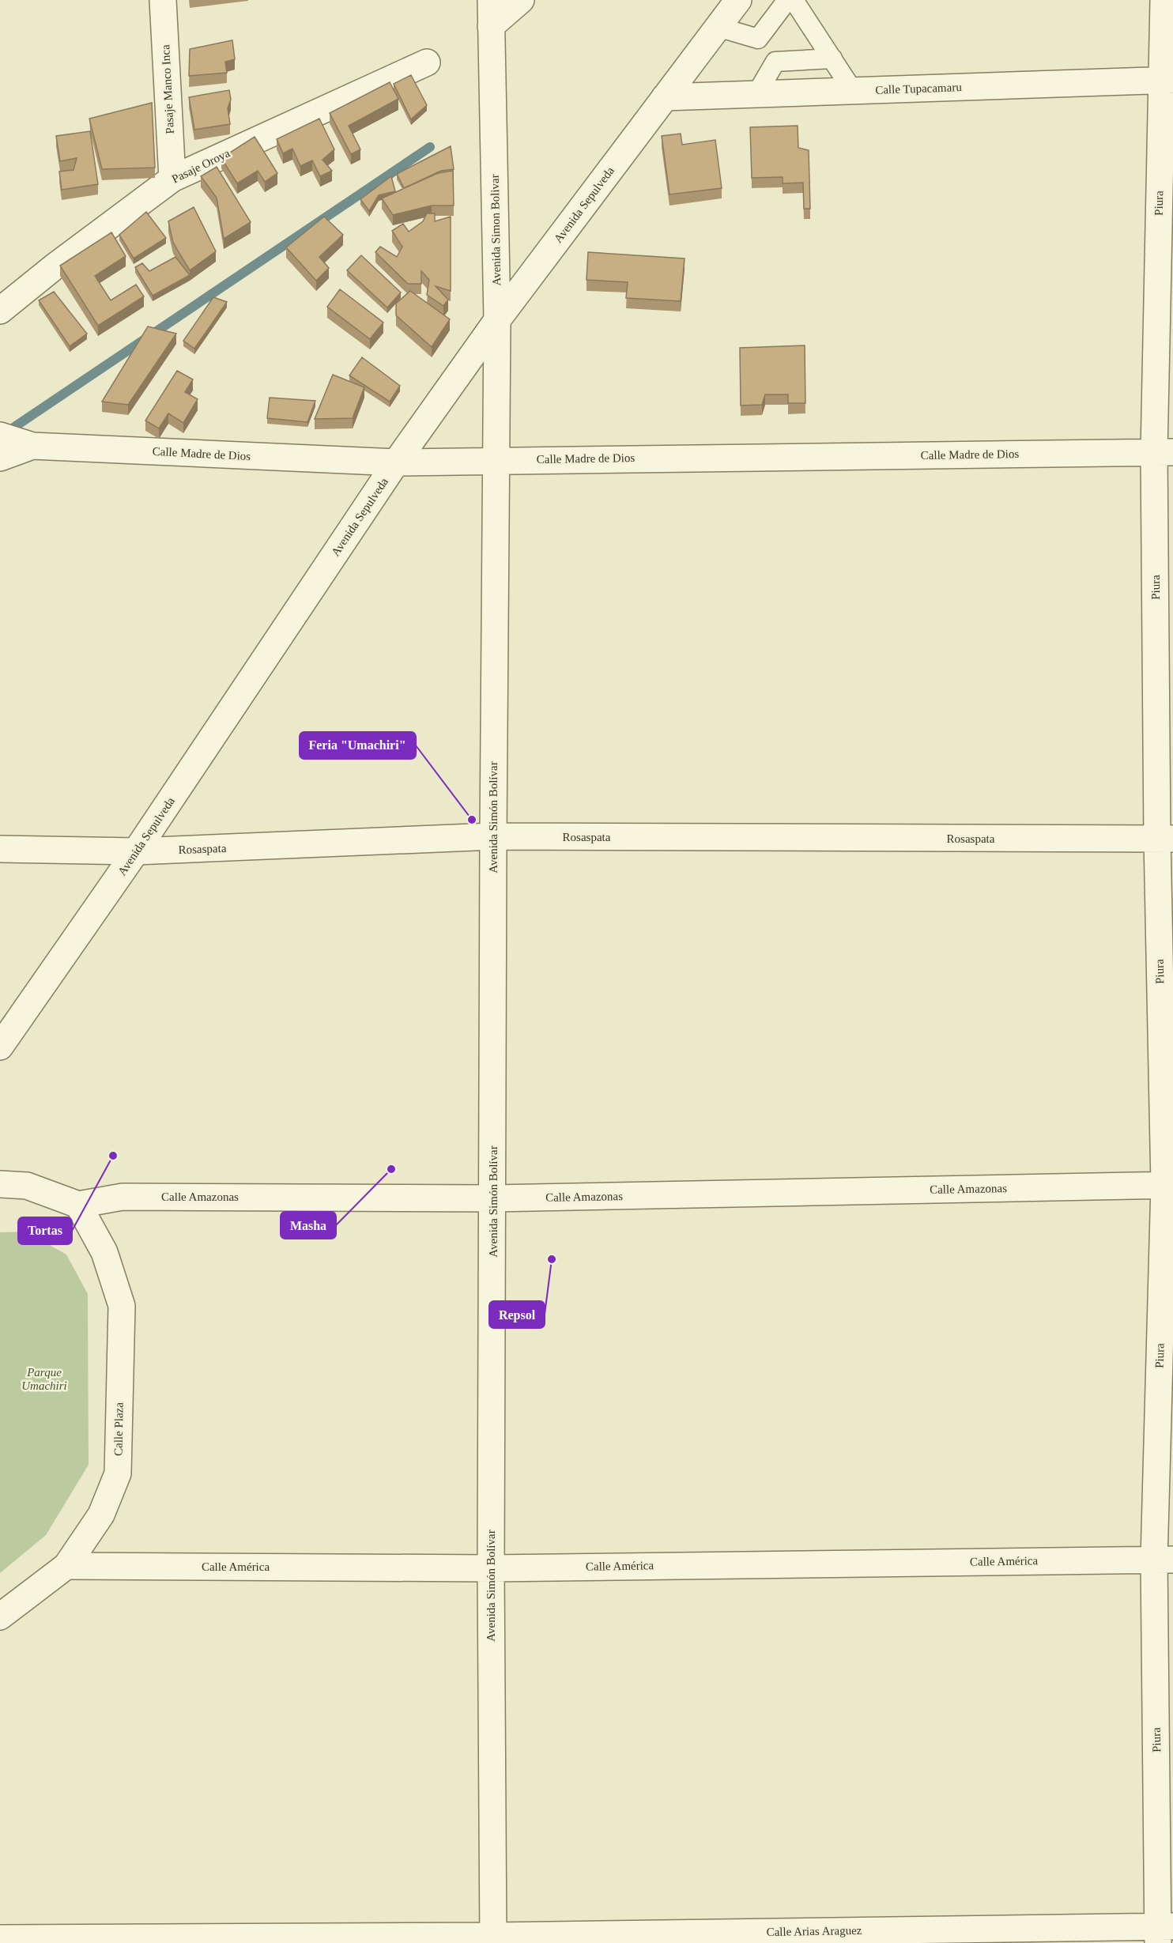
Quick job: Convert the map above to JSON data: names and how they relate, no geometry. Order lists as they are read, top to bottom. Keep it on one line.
{"streets":{"street":["Calle Tupacamaru","Pasaje Manco Inca","Pasaje Oroya","Piura","Avenida Sepulveda","Avenida Simon Bolivar","Calle Madre de Dios","Avenida Simón Bolívar","Rosaspata","Calle Amazonas","Calle Plaza","Calle América","Calle Arias Araguez"]},"crossings":[["Calle Tupacamaru","Piura"],["Calle Tupacamaru","Avenida Sepulveda"],["Pasaje Manco Inca","Pasaje Oroya"],["Piura","Calle Madre de Dios"],["Piura","Rosaspata"],["Piura","Calle Amazonas"],["Piura","Calle América"],["Piura","Calle Arias Araguez"],["Avenida Sepulveda","Avenida Simon Bolivar"],["Avenida Sepulveda","Calle Madre de Dios"],["Avenida Sepulveda","Rosaspata"],["Avenida Simon Bolivar","Calle Madre de Dios"],["Avenida Simon Bolivar","Avenida Simón Bolívar"],["Calle Madre de Dios","Avenida Simón Bolívar"],["Avenida Simón Bolívar","Rosaspata"],["Avenida Simón Bolívar","Calle Amazonas"],["Avenida Simón Bolívar","Calle América"],["Avenida Simón Bolívar","Calle Arias Araguez"],["Calle Amazonas","Calle Plaza"],["Calle Plaza","Calle América"]],"parks":["Parque Umachiri"],"places":["Feria \"Umachiri\"","Tortas","Masha","Repsol"]}
